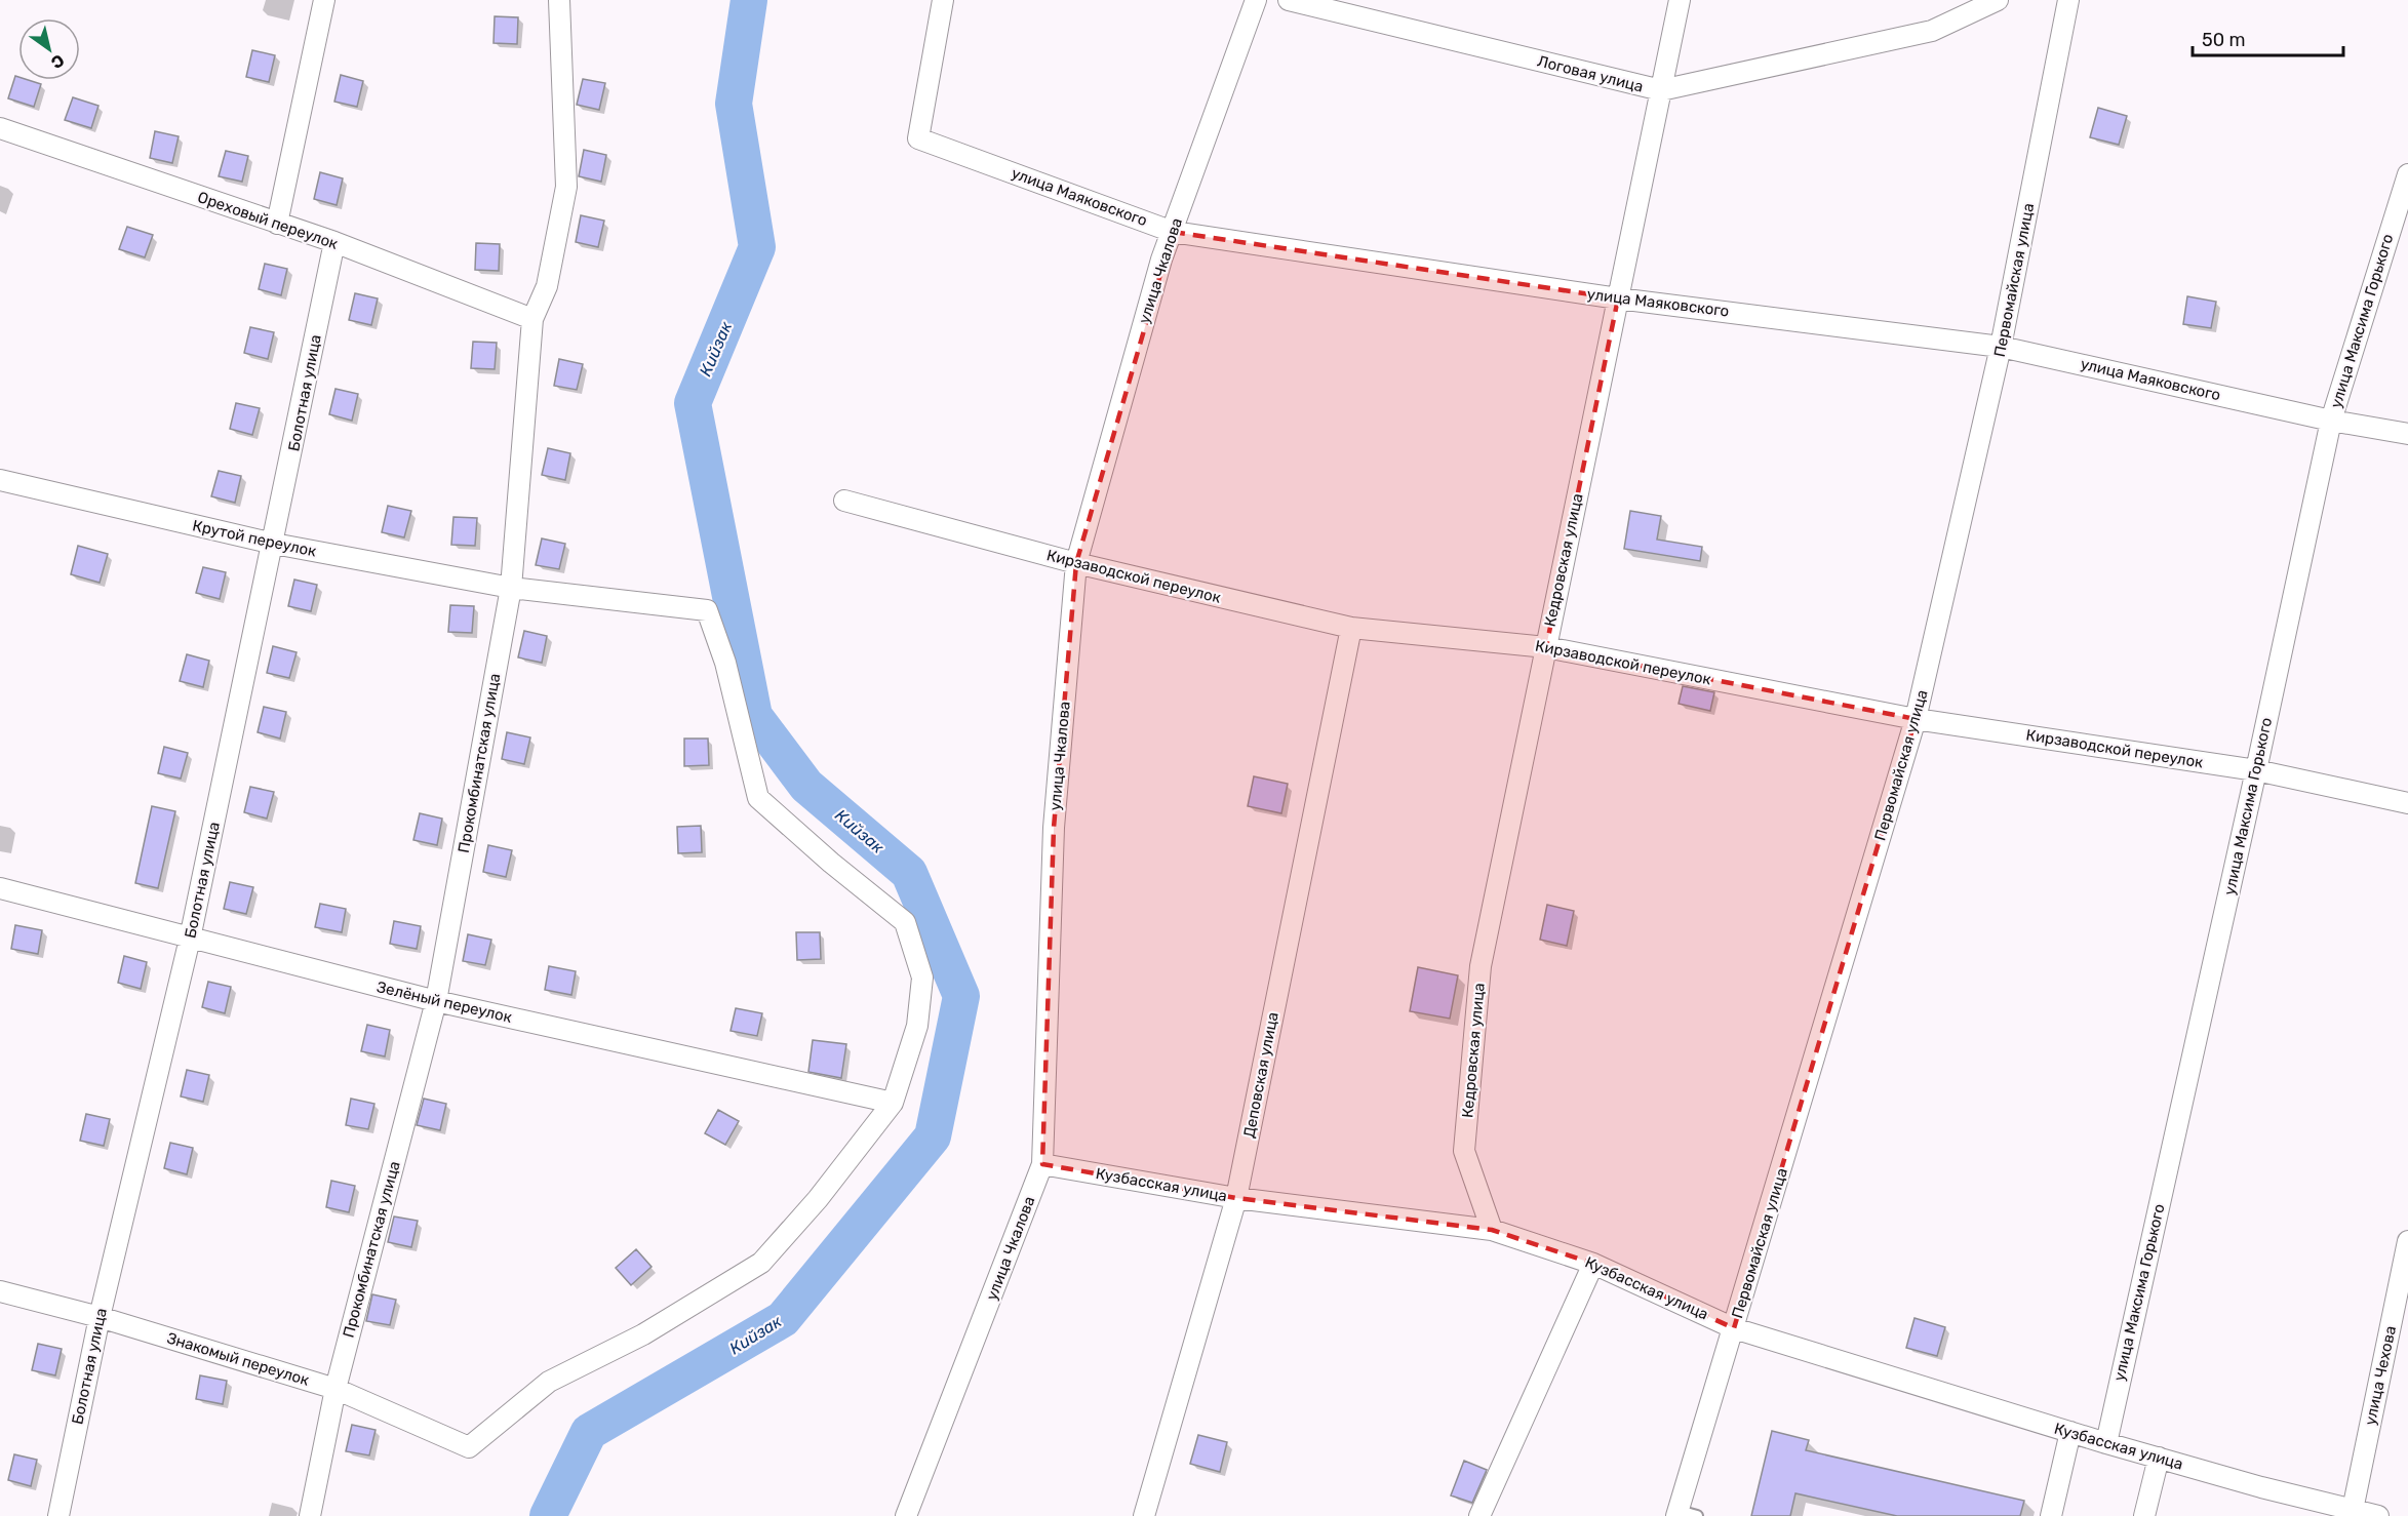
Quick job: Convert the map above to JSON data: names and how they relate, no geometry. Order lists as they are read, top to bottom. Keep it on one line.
{"streets":{"street":["Логовая улица","улица Маяковского","Ореховый переулок","улица Чкалова","Первомайская улица","улица Максима Горького","Болотная улица","Крутой переулок","Кедровская улица","Кирзаводской переулок","Прокомбинатская улица","Зелёный переулок","Деповская улица","Кузбасская улица","Знакомый переулок","улица Чехова"]},"crossings":[["Логовая улица","Кедровская улица"],["улица Маяковского","улица Чкалова"],["улица Маяковского","Первомайская улица"],["улица Маяковского","улица Максима Горького"],["улица Маяковского","Кедровская улица"],["Ореховый переулок","Болотная улица"],["Ореховый переулок","Прокомбинатская улица"],["улица Чкалова","Кирзаводской переулок"],["улица Чкалова","Кузбасская улица"],["Первомайская улица","Кирзаводской переулок"],["Первомайская улица","Кузбасская улица"],["улица Максима Горького","Кирзаводской переулок"],["улица Максима Горького","Кузбасская улица"],["Болотная улица","Крутой переулок"],["Болотная улица","Зелёный переулок"],["Болотная улица","Знакомый переулок"],["Крутой переулок","Прокомбинатская улица"],["Крутой переулок","Зелёный переулок"],["Крутой переулок","Знакомый переулок"],["Кедровская улица","Кирзаводской переулок"],["Кедровская улица","Кузбасская улица"],["Кирзаводской переулок","Деповская улица"],["Прокомбинатская улица","Зелёный переулок"],["Прокомбинатская улица","Знакомый переулок"],["Зелёный переулок","Знакомый переулок"],["Деповская улица","Кузбасская улица"],["Кузбасская улица","улица Чехова"]],"water":["Кийзак"],"scale_bar":"50 m","north":"bottom right"}
